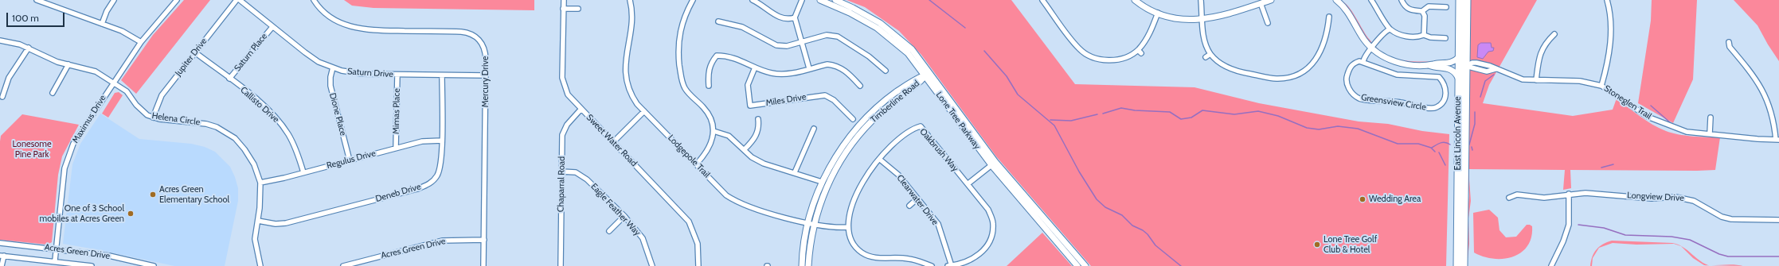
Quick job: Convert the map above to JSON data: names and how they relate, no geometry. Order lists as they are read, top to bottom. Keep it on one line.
{"streets":{"main road":["East Lincoln Avenue"],"street":["Saturn Place","Jupiter Drive","Saturn Drive","Mercury Drive","Miles Drive","Timberline Road","Greensview Circle","Stoneglen Trail","Callisto Drive","Mimas Place","Dione Place","Maximus Drive","Helena Circle","Lone Tree Parkway","Sweet Water Road","Oakbrush Way","Lodgepole Trail","Regulus Drive","Chaparral Road","Deneb Drive","Longview Drive","Clearwater Drive","Eagle Feather Way","Acres Green Drive"]},"crossings":[["Saturn Place","Saturn Drive"],["Saturn Place","Callisto Drive"],["Jupiter Drive","Callisto Drive"],["Jupiter Drive","Helena Circle"],["Saturn Drive","Mercury Drive"],["Saturn Drive","Mimas Place"],["Saturn Drive","Dione Place"],["Saturn Drive","Deneb Drive"],["Mercury Drive","Acres Green Drive"],["Timberline Road","Lone Tree Parkway"],["Timberline Road","Lodgepole Trail"],["Stoneglen Trail","East Lincoln Avenue"],["Callisto Drive","Regulus Drive"],["Mimas Place","Regulus Drive"],["Dione Place","Regulus Drive"],["Maximus Drive","Helena Circle"],["Maximus Drive","Acres Green Drive"],["Helena Circle","Regulus Drive"],["Helena Circle","Deneb Drive"],["Sweet Water Road","Chaparral Road"],["Oakbrush Way","Lodgepole Trail"],["Oakbrush Way","Clearwater Drive"],["Regulus Drive","Deneb Drive"],["Chaparral Road","Eagle Feather Way"]],"parks":["Lonesome Pine Park"],"places":["Acres Green Elementary School","Wedding Area","One of 3 School mobiles at Acres Green","Lone Tree Golf Club & Hotel"],"scale_bar":"100 m"}
